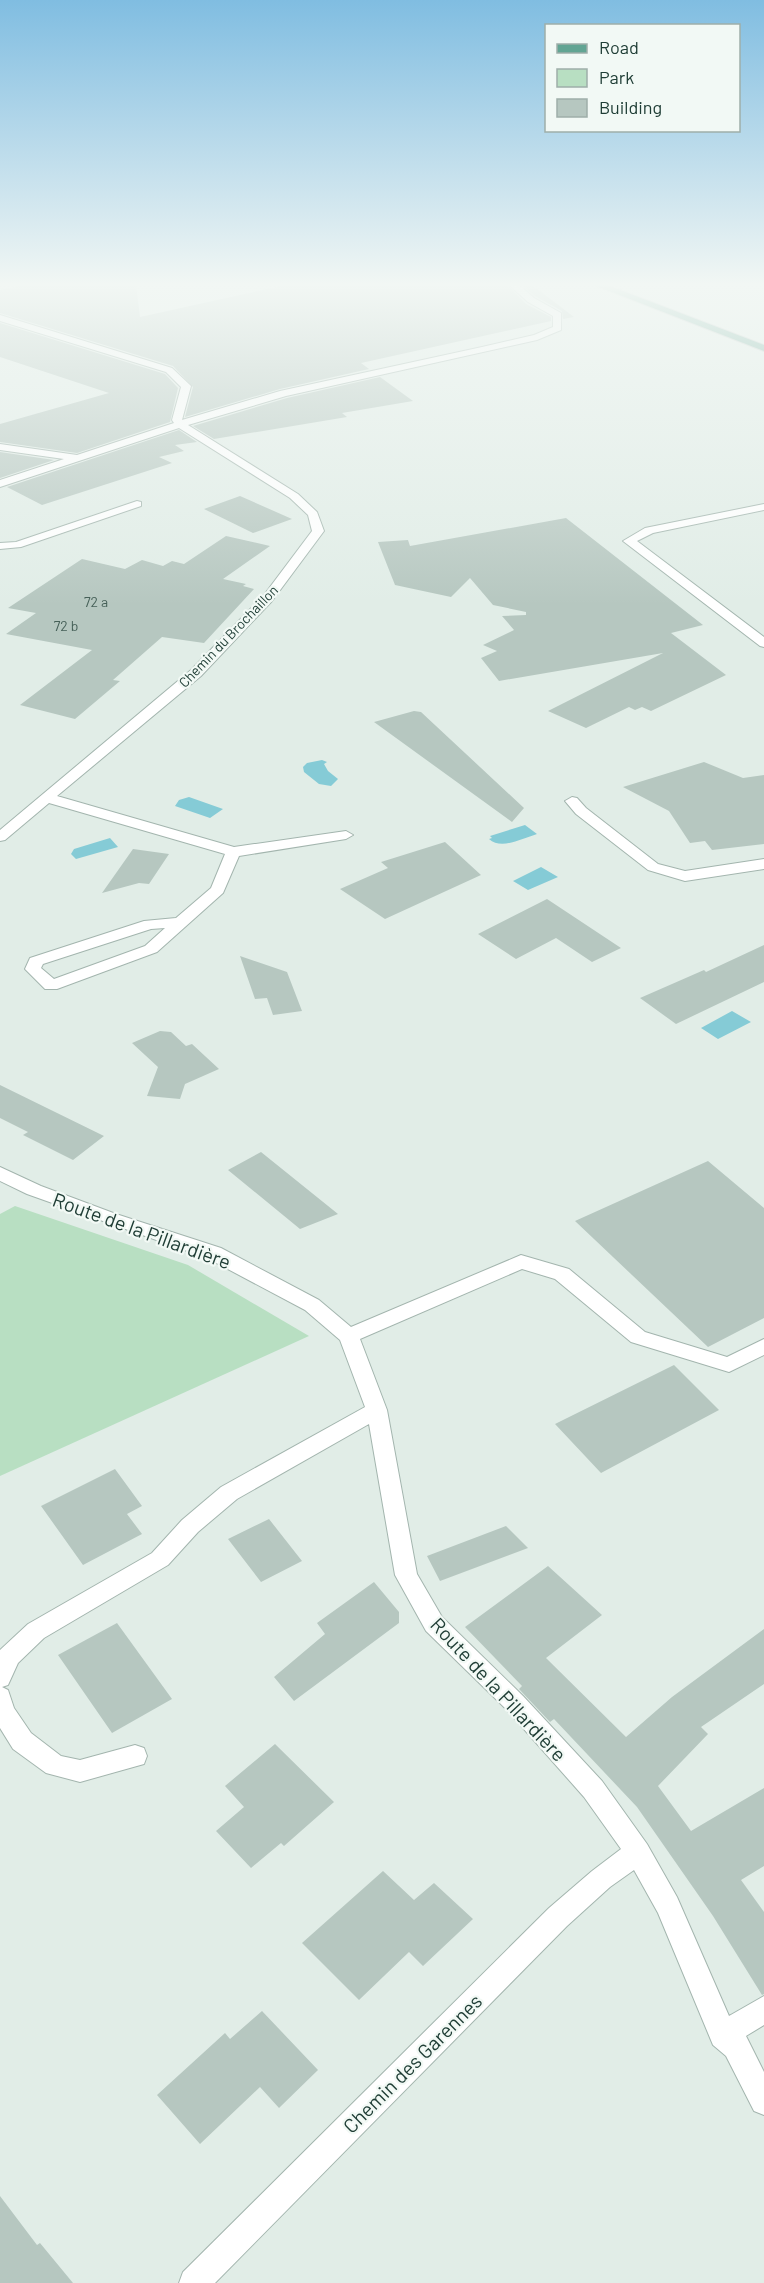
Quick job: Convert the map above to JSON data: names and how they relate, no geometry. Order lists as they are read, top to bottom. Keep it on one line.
{"streets":{"street":["Chemin du Brochaillon","Route de la Pillardière","Chemin des Garennes"]},"crossings":[["Route de la Pillardière","Chemin des Garennes"]],"house_numbers":["72 a","72 b"],"legend":["Road","Park","Building"]}
